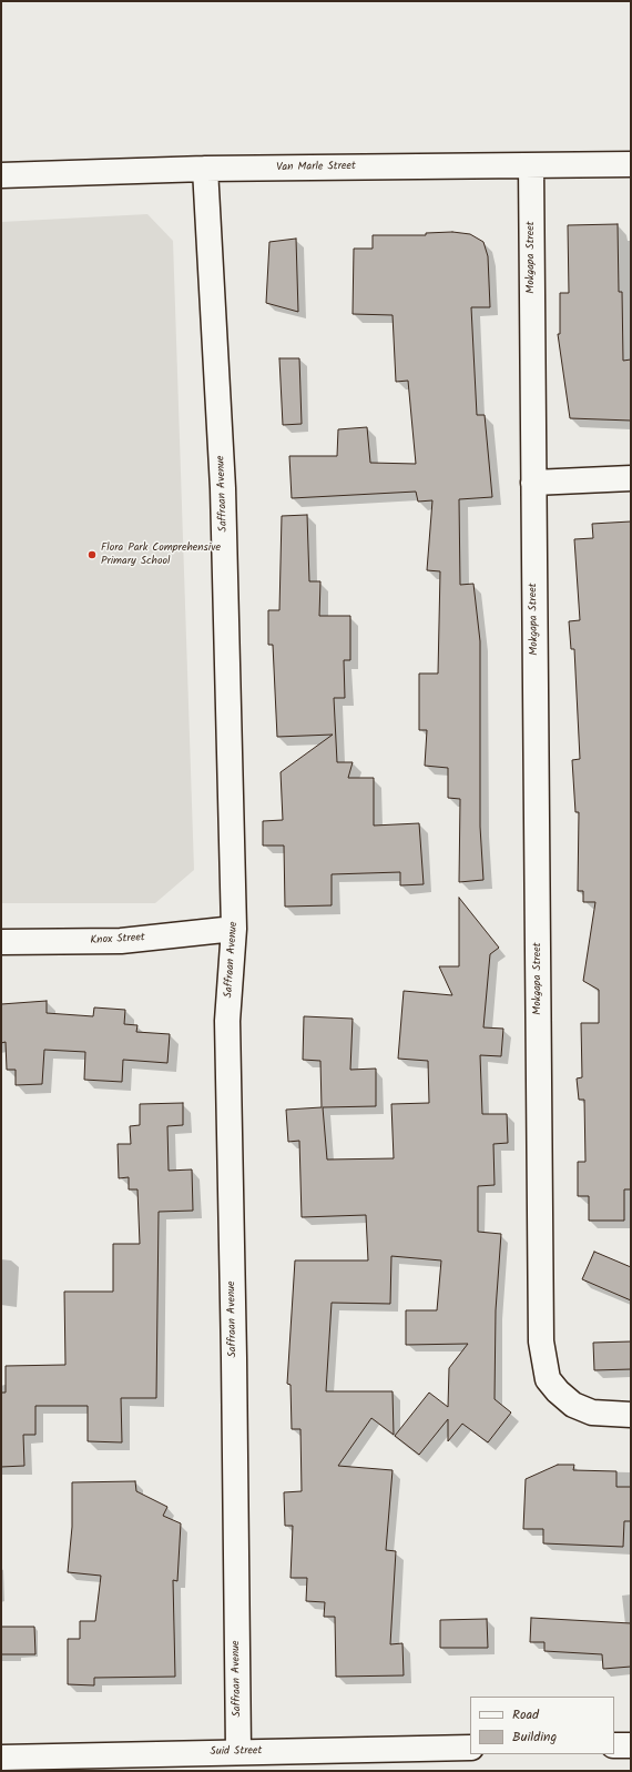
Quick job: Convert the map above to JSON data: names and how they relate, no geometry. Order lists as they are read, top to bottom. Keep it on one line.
{"streets":{"street":["Van Marle Street","Mokgapa Street","Saffraan Avenue","Knox Street","Suid Street"]},"crossings":[["Van Marle Street","Mokgapa Street"],["Van Marle Street","Saffraan Avenue"],["Saffraan Avenue","Knox Street"],["Saffraan Avenue","Suid Street"]],"places":["Flora Park Comprehensive Primary School"],"legend":["Road","Building"]}
